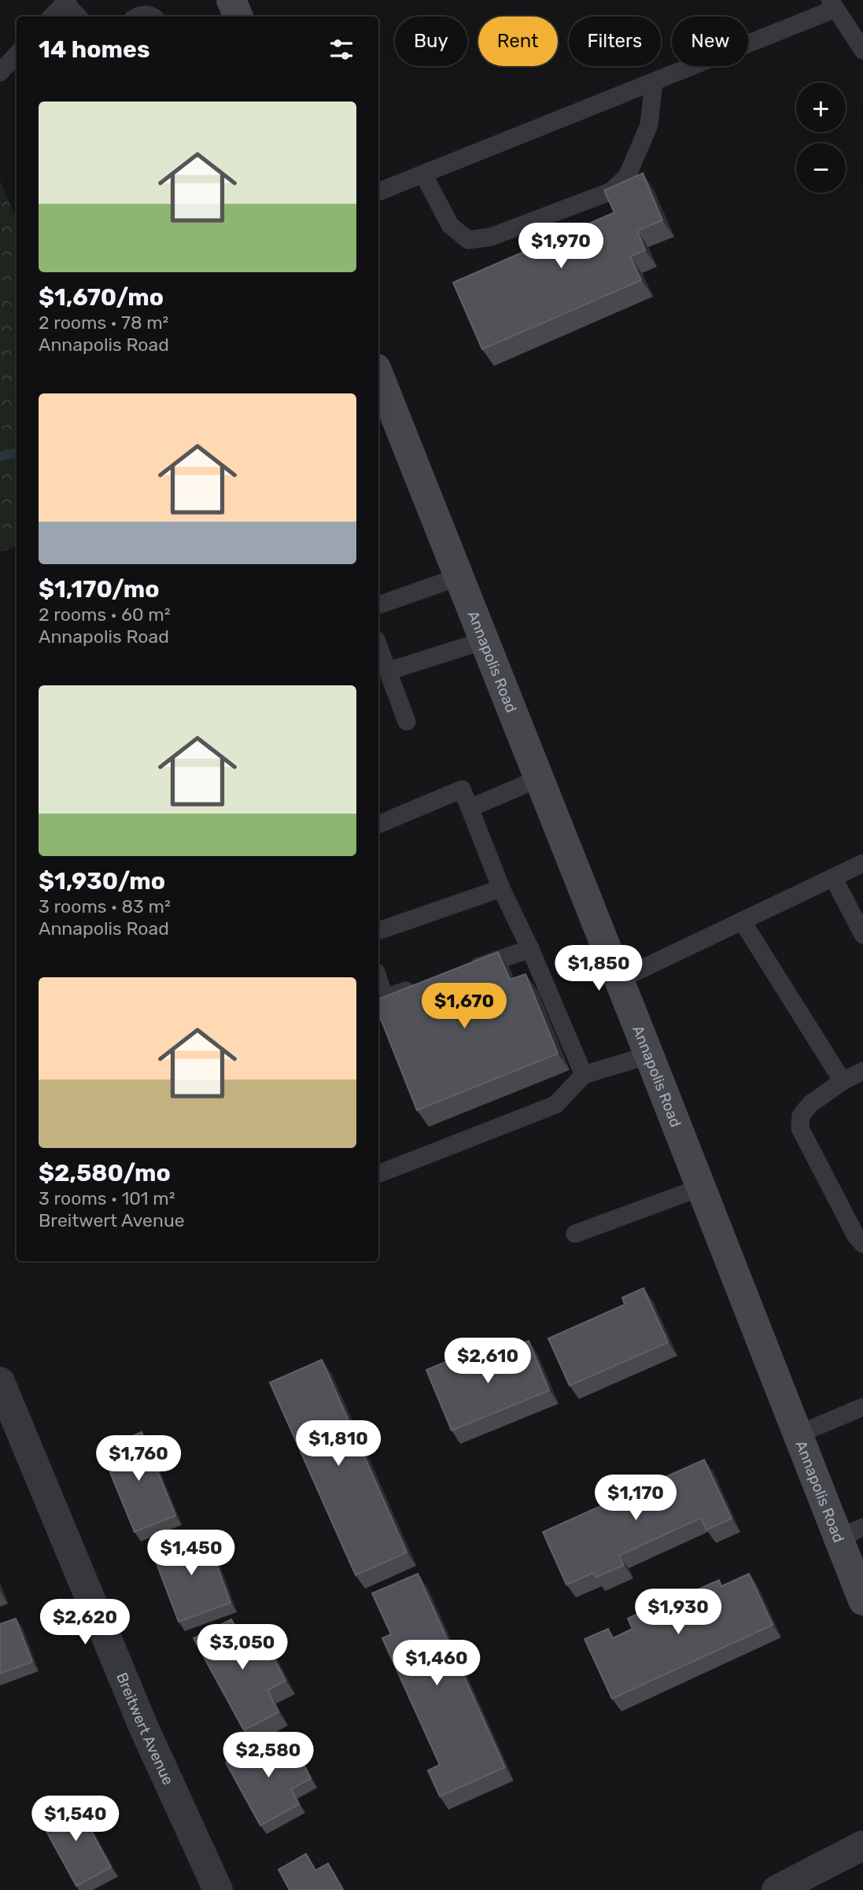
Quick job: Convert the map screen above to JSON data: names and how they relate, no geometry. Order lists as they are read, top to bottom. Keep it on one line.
{"streets":{"main road":["Annapolis Road"],"street":["Breitwert Avenue"]},"page":{"chip":["Buy","Rent","Filters","New"],"heading":"14 homes","map_buttons":["+","−"],"list":[{"name":"$1,670/mo","note":"2 rooms · 78 m² · Annapolis Road"},{"name":"$1,170/mo","note":"2 rooms · 60 m² · Annapolis Road"},{"name":"$1,930/mo","note":"3 rooms · 83 m² · Annapolis Road"},{"name":"$2,580/mo","note":"3 rooms · 101 m² · Breitwert Avenue"}],"price":["$1,970","$1,850","$1,670","$2,610","$1,810","$1,760","$1,170","$1,450","$1,930","$2,620","$3,050","$1,460","$2,580","$1,540"]}}
